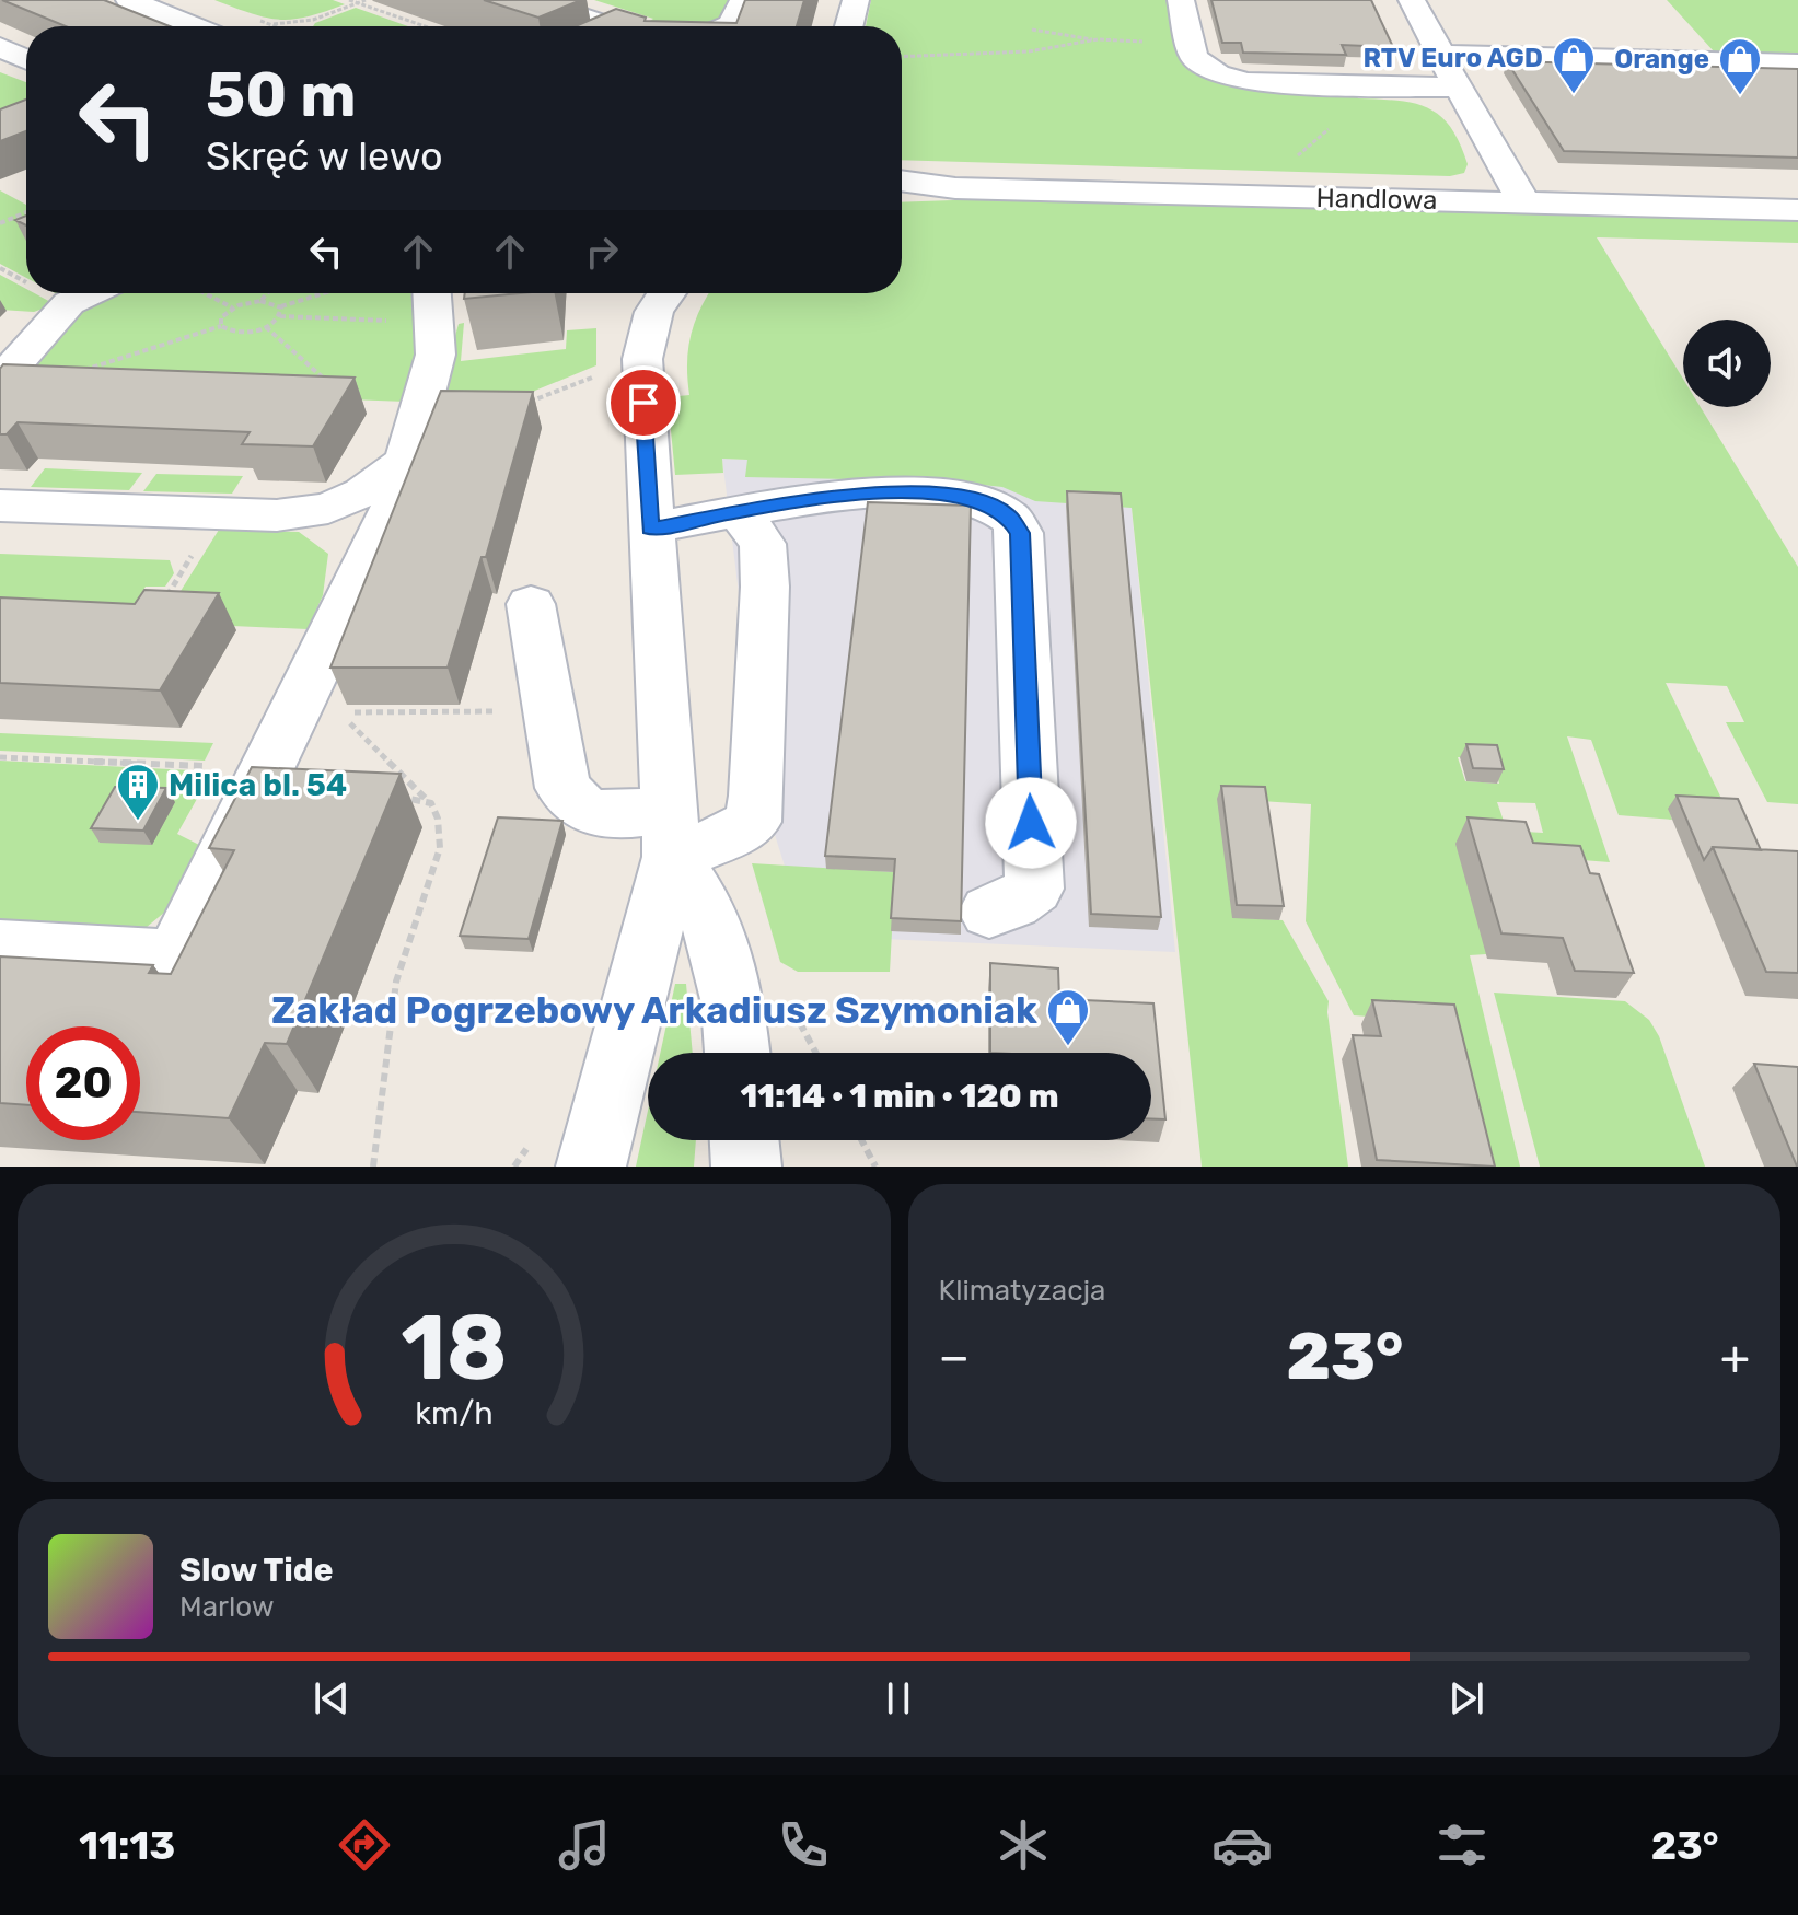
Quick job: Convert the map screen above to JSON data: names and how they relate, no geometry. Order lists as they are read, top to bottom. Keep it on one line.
{"streets":{"street":["Handlowa"]},"places":{"shop":["RTV Euro AGD","Orange","Zakład Pogrzebowy Arkadiusz Szymoniak"],"building":["Milica bl. 54"]},"page":{"turn":["50 m","Skręć w lewo"],"limit":"20","trip":"11:14 · 1 min · 120 m","tile":"Klimatyzacja","heat":["−","23°","+"],"song":["Slow Tide","Marlow"],"tabs":["11:13","23°"],"gauge":["18","km/h"]}}
